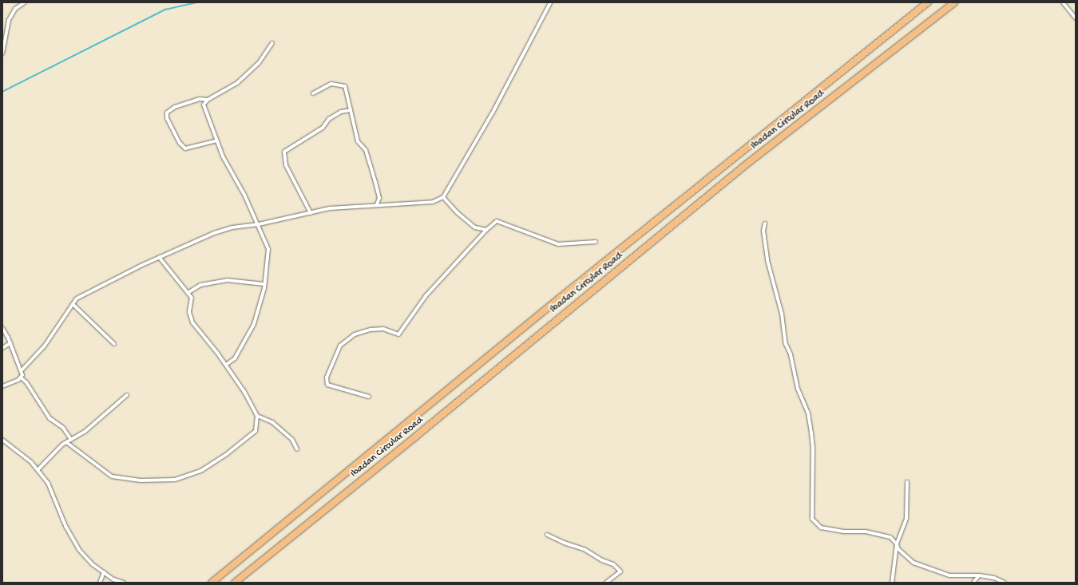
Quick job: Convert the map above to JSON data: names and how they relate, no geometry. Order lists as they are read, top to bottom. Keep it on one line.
{"streets":{"highway":["Ibadan Circular Road"]}}
